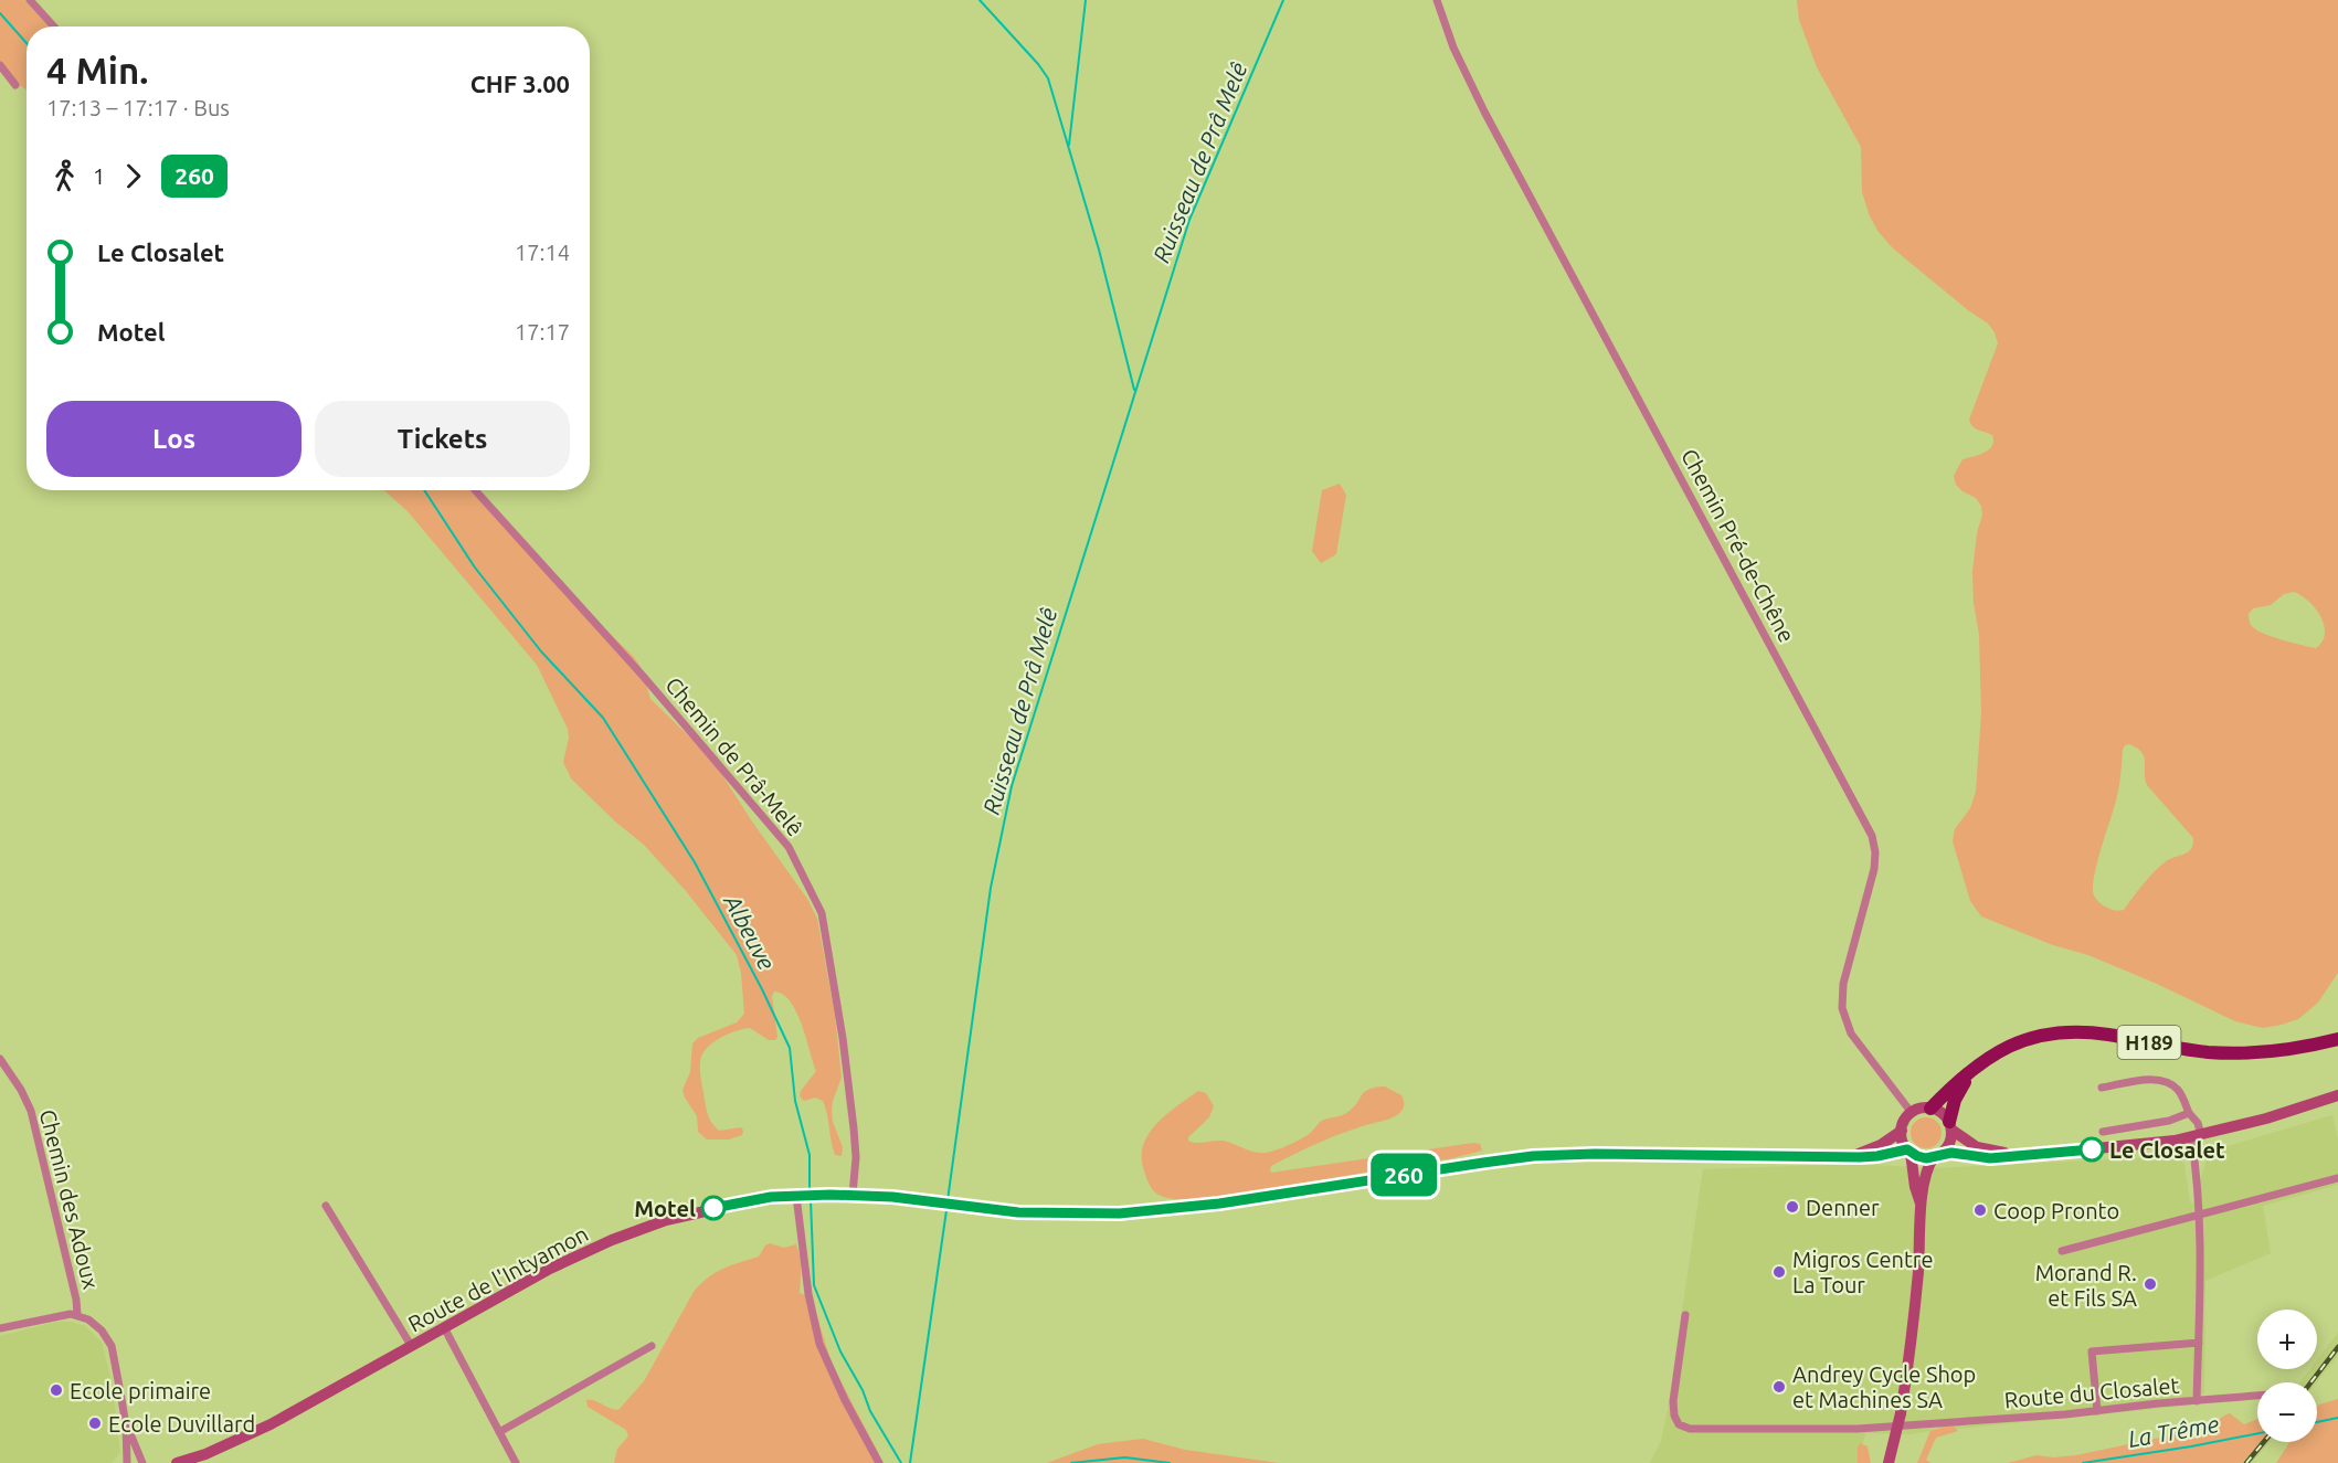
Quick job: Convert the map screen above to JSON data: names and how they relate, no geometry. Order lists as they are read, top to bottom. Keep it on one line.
{"streets":{"highway":["H189"],"main road":["Route de l'Intyamon"],"street":["Chemin Pré-de-Chêne","Chemin de Prâ-Melê","Chemin des Adoux","Route du Closalet"]},"crossings":[["Chemin Pré-de-Chêne","H189"],["Chemin Pré-de-Chêne","Route de l'Intyamon"],["Chemin de Prâ-Melê","Route de l'Intyamon"],["H189","Route de l'Intyamon"]],"water":["Ruisseau de Prâ Melê","Albeuve","La Trême"],"places":["Le Closalet","Denner","Motel","Coop Pronto","Migros Centre La Tour","Morand R. et Fils SA","Andrey Cycle Shop et Machines SA","Ecole primaire","Ecole Duvillard"],"lines":["bus line 260"],"page":{"on_map":"260","heading":["4 Min.","17:13 – 17:17 · Bus","CHF 3.00"],"legs":["1","260"],"list":[{"name":"Le Closalet","value":"17:14"},{"name":"Motel","value":"17:17"}],"buttons":["Los","Tickets"],"map_buttons":["+","−"]}}
